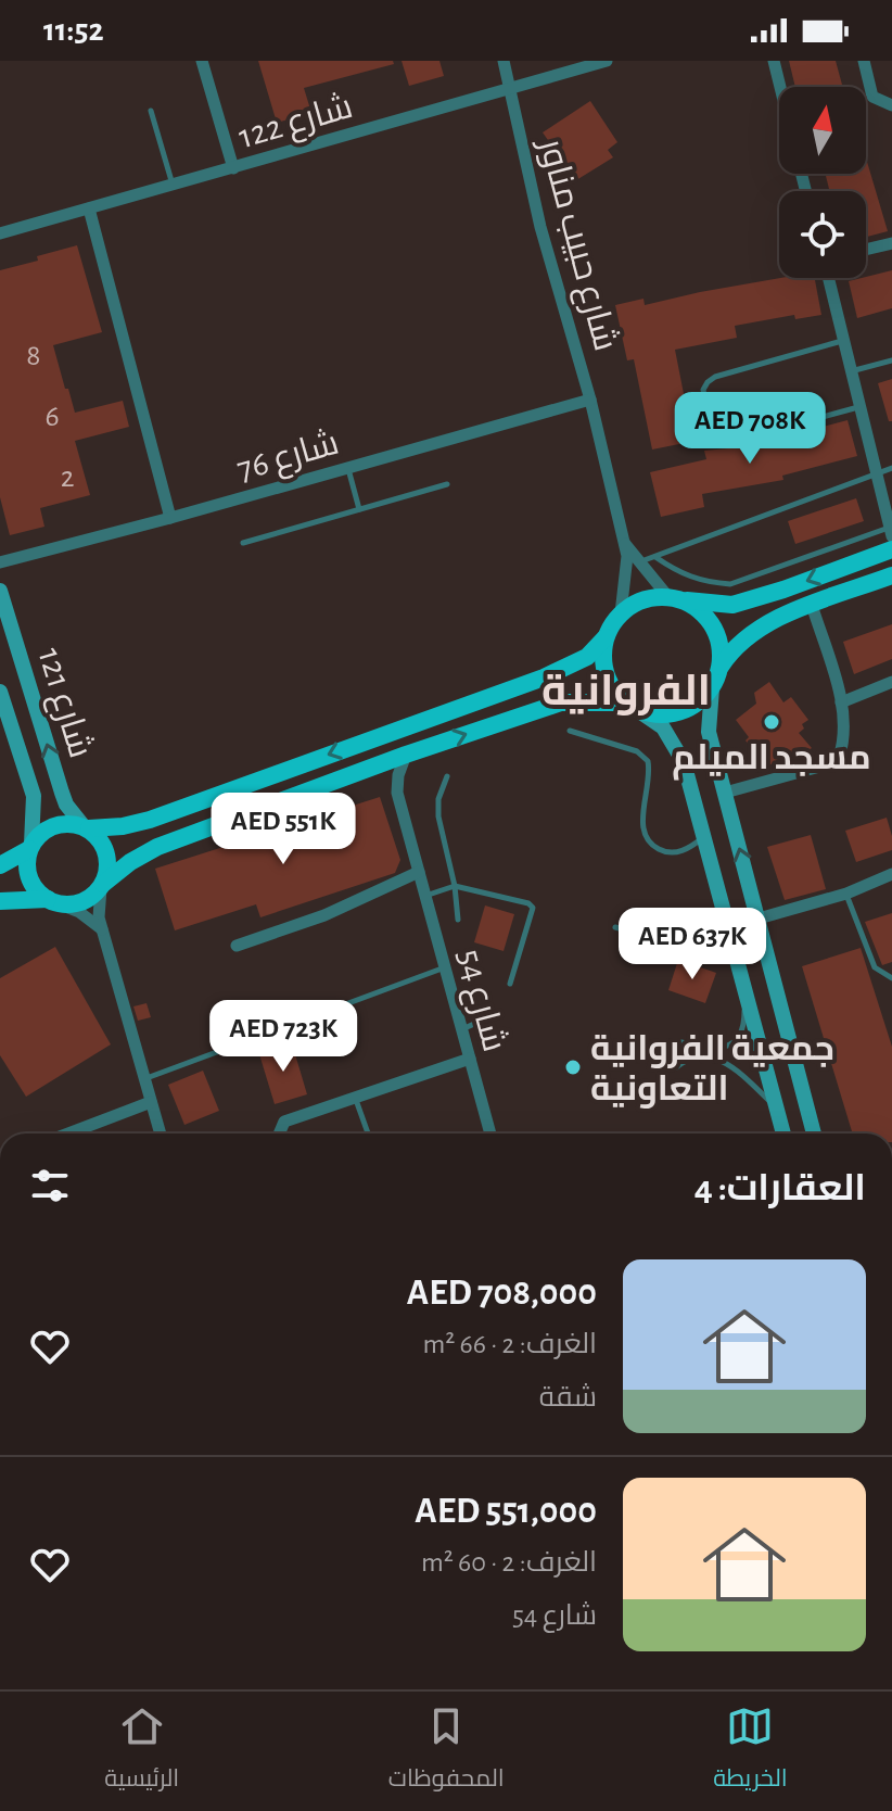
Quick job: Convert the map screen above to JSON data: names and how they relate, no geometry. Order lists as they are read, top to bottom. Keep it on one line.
{"streets":{"street":["شارع 122","شارع حبيب مناور","شارع 76","شارع 121","شارع 54"]},"crossings":[["شارع 122","شارع حبيب مناور"],["شارع حبيب مناور","شارع 76"]],"districts":["الفروانية"],"places":["مسجد الميلم","جمعية الفروانية التعاونية"],"house_numbers":["8","6","2"],"north":"top","page":{"status":"11:52","price":["AED 708K","AED 551K","AED 637K","AED 723K"],"heading":"العقارات: 4","list":[{"name":"AED 708,000","note":"الغرف: 2 · 66 m² · شقة"},{"name":"AED 551,000","note":"الغرف: 2 · 60 m² · شارع 54"}],"tabs":["الخريطة","المحفوظات","الرئيسية"]}}
